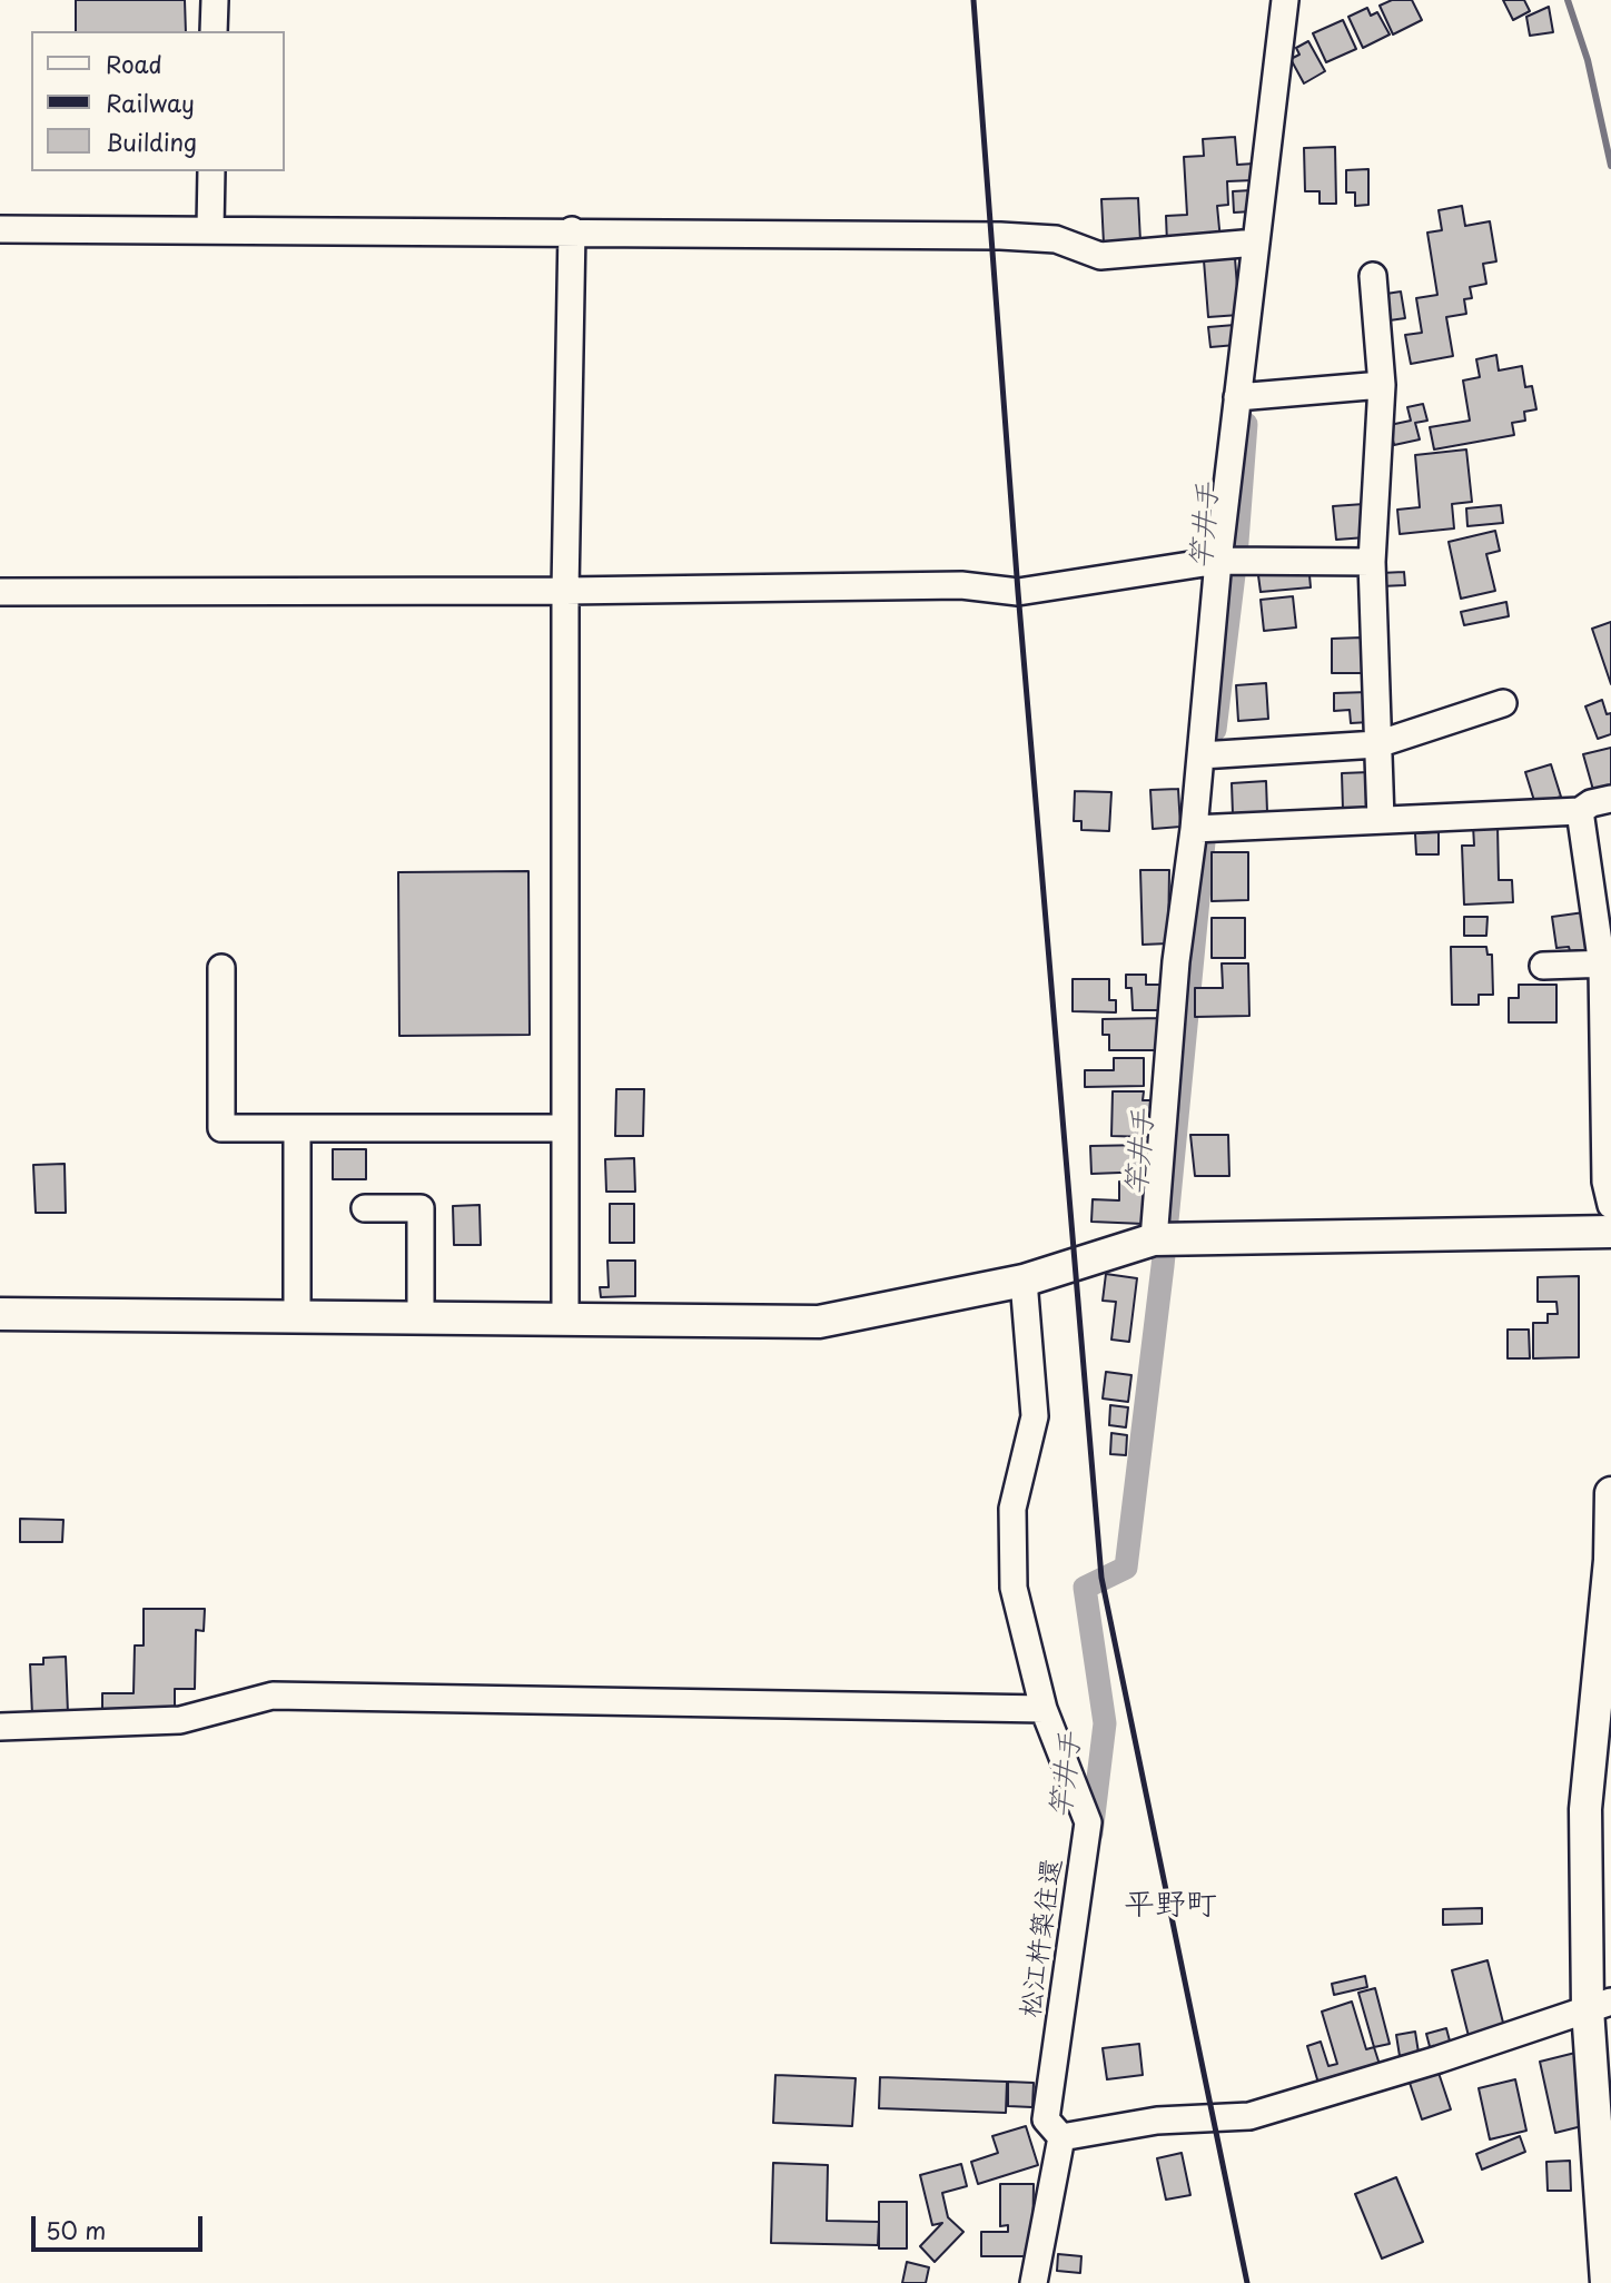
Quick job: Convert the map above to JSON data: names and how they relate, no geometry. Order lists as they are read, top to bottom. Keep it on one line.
{"streets":{"street":["松江杵築往還"]},"districts":["平野町"],"water":["竿井手"],"legend":["Road","Railway","Building"],"scale_bar":"50 m"}
